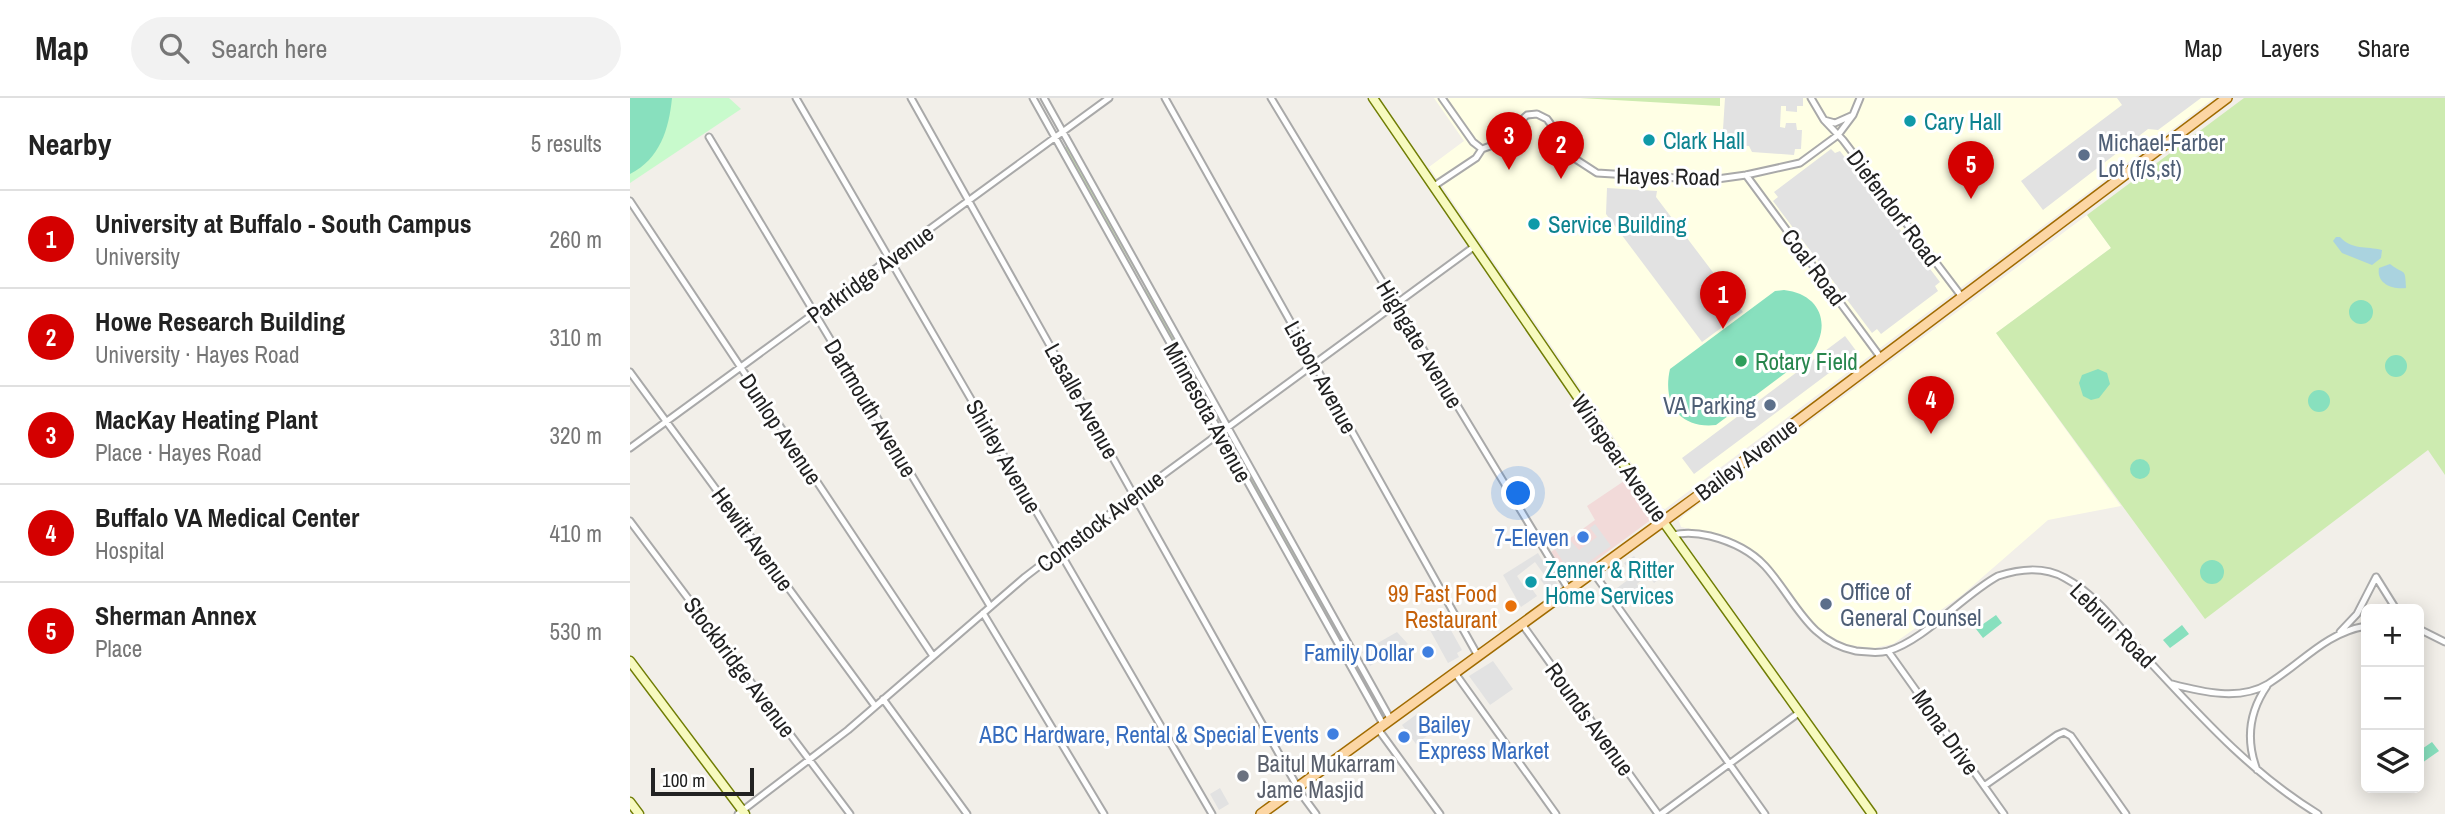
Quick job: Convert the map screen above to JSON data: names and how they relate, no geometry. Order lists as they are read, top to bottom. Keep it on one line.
{"streets":{"main road":["Bailey Avenue"],"street":["Hayes Road","Diefendorf Road","Coal Road","Parkridge Avenue","Highgate Avenue","Lisbon Avenue","Lasalle Avenue","Dartmouth Avenue","Minnesota Avenue","Dunlop Avenue","Shirley Avenue","Winspear Avenue","Comstock Avenue","Hewitt Avenue","Lebrun Road","Stockbridge Avenue","Rounds Avenue","Mona Drive"]},"crossings":[["Hayes Road","Diefendorf Road"],["Hayes Road","Coal Road"],["Diefendorf Road","Bailey Avenue"],["Coal Road","Bailey Avenue"],["Parkridge Avenue","Lasalle Avenue"],["Parkridge Avenue","Dartmouth Avenue"],["Parkridge Avenue","Minnesota Avenue"],["Parkridge Avenue","Dunlop Avenue"],["Parkridge Avenue","Shirley Avenue"],["Parkridge Avenue","Hewitt Avenue"],["Highgate Avenue","Bailey Avenue"],["Highgate Avenue","Comstock Avenue"],["Lisbon Avenue","Bailey Avenue"],["Lisbon Avenue","Comstock Avenue"],["Lasalle Avenue","Bailey Avenue"],["Lasalle Avenue","Comstock Avenue"],["Dartmouth Avenue","Comstock Avenue"],["Minnesota Avenue","Bailey Avenue"],["Minnesota Avenue","Comstock Avenue"],["Dunlop Avenue","Comstock Avenue"],["Shirley Avenue","Comstock Avenue"],["Winspear Avenue","Bailey Avenue"],["Winspear Avenue","Comstock Avenue"],["Bailey Avenue","Rounds Avenue"],["Comstock Avenue","Hewitt Avenue"],["Comstock Avenue","Stockbridge Avenue"],["Lebrun Road","Mona Drive"]],"places":["Cary Hall","Clark Hall","Michael-Farber Lot (f/s,st)","Service Building","Rotary Field","VA Parking","7-Eleven","Zenner & Ritter Home Services","Office of General Counsel","99 Fast Food Restaurant","Family Dollar","ABC Hardware, Rental & Special Events","Bailey Express Market","Baitul Mukarram Jame Masjid"],"scale_bar":"100 m","page":{"header":"Map","search":"Search here","nav":["Map","Layers","Share"],"heading":["Nearby","5 results"],"pins":["3","2","5","1","4"],"list":[{"mark":"1","name":"University at Buffalo - South Campus","note":"University","value":"260 m"},{"mark":"2","name":"Howe Research Building","note":"University · Hayes Road","value":"310 m"},{"mark":"3","name":"MacKay Heating Plant","note":"Place · Hayes Road","value":"320 m"},{"mark":"4","name":"Buffalo VA Medical Center","note":"Hospital","value":"410 m"},{"mark":"5","name":"Sherman Annex","note":"Place","value":"530 m"}],"map_buttons":["+","−"],"scale":"100 m"}}
